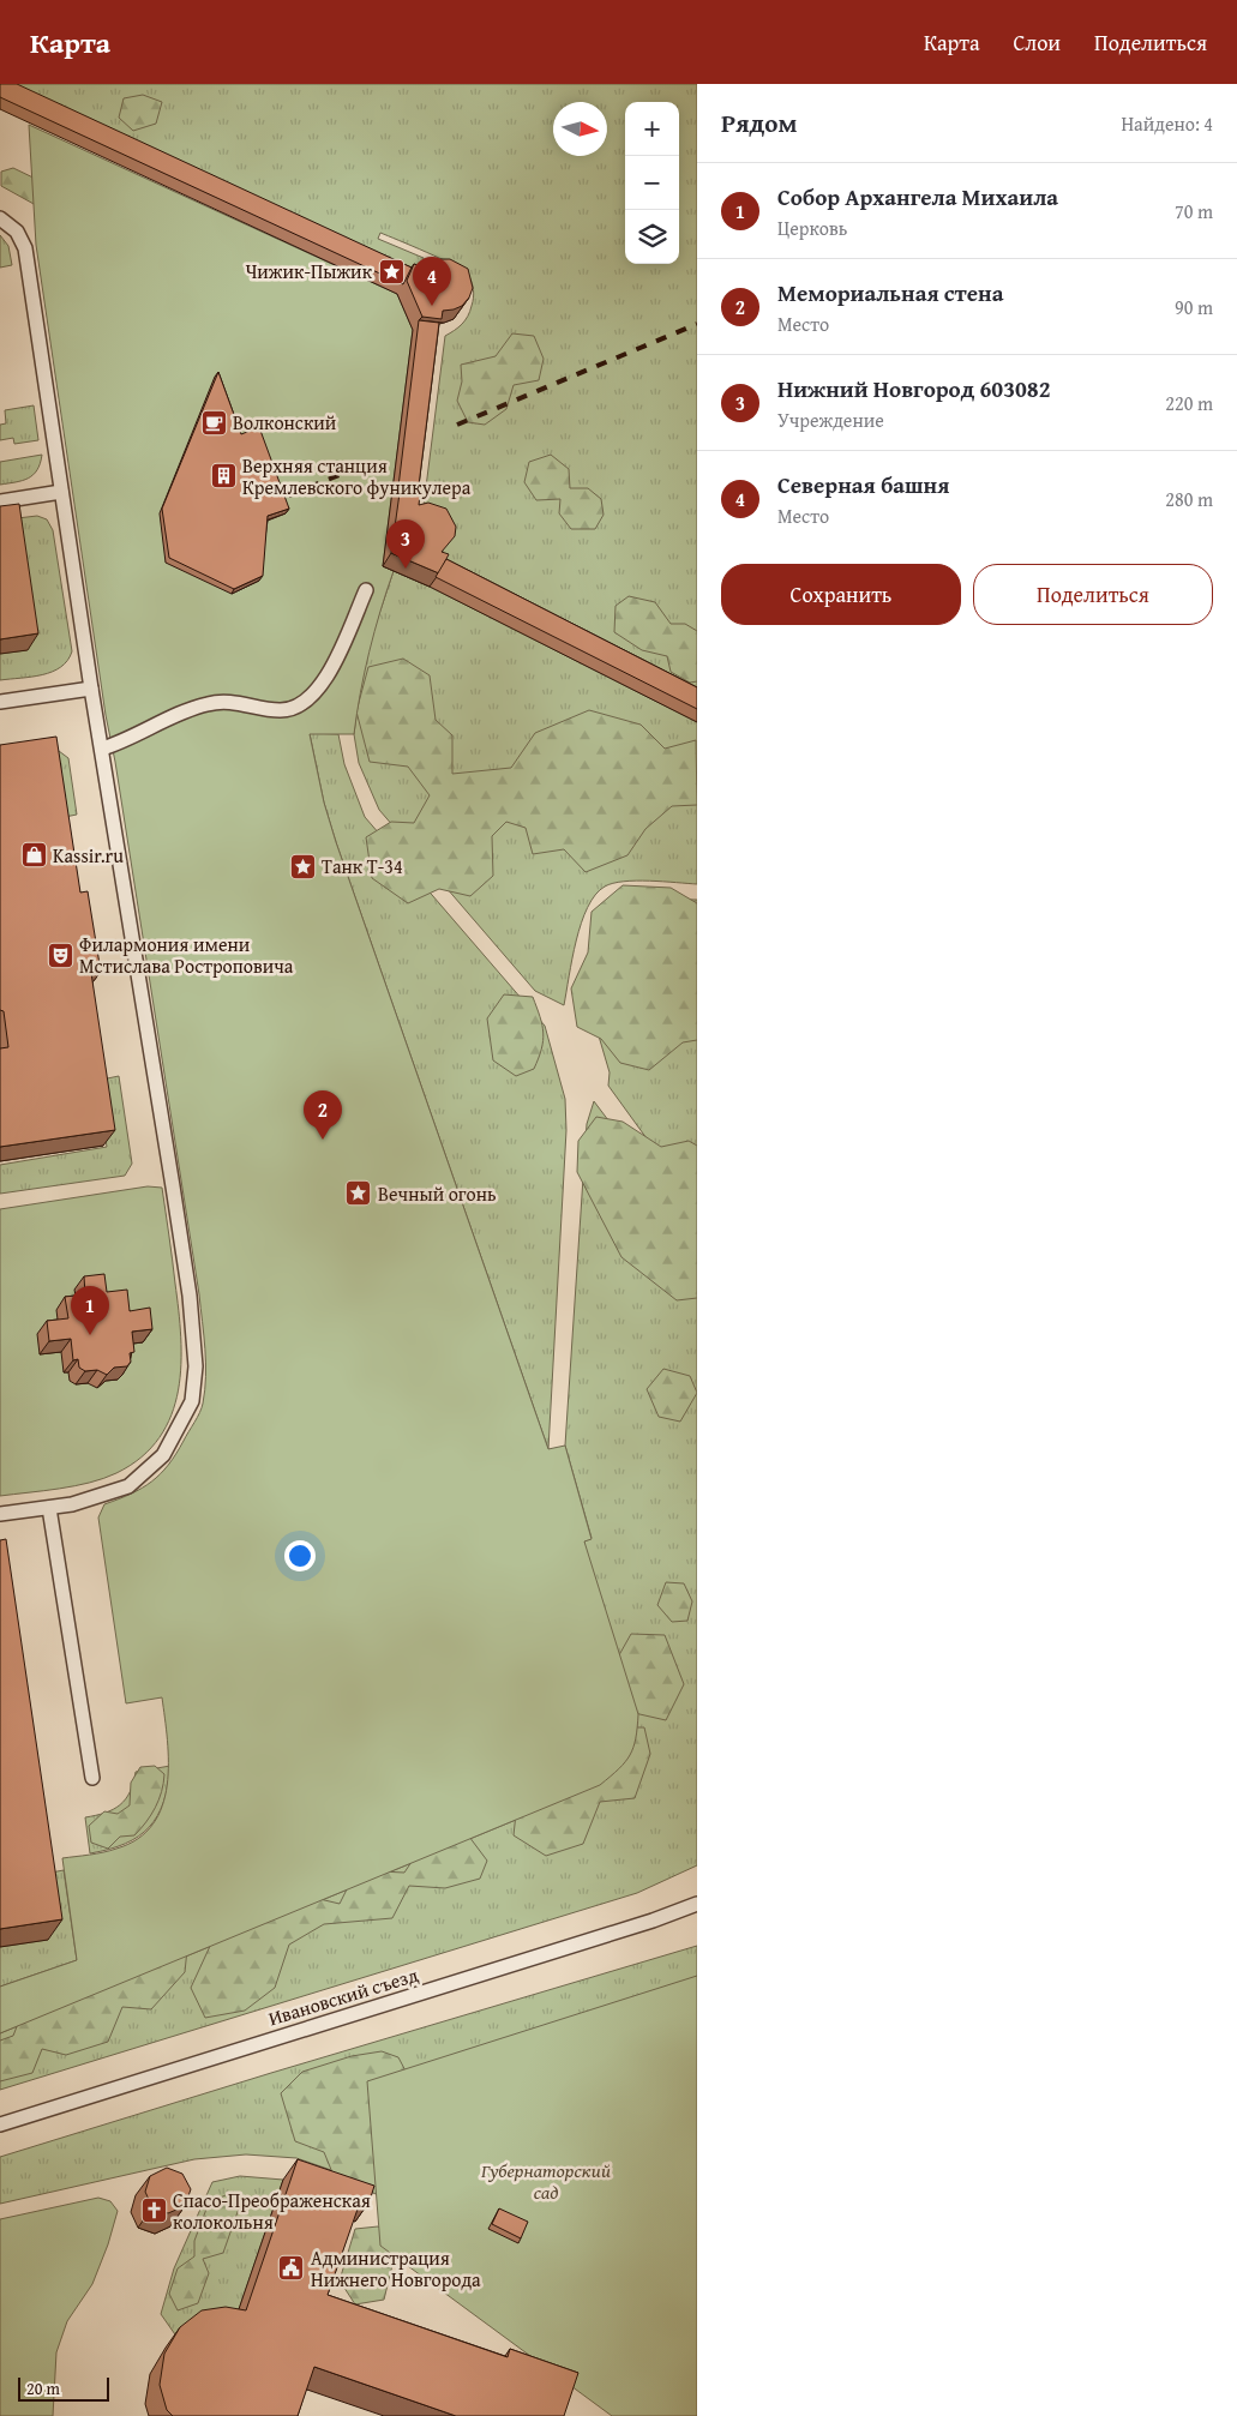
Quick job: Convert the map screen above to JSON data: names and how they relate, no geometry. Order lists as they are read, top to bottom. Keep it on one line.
{"streets":{"lane":["Ивановский съезд"]},"parks":["Губернаторский сад"],"places":{"place":["Чижик-Пыжик","Танк Т-34","Вечный огонь"],"cafe":["Волконский"],"building":["Верхняя станция Кремлевского фуникулера"],"shop":["Kassir.ru"],"theatre":["Филармония имени Мстислава Ростроповича"],"church":["Спасо-Преображенская колокольня"],"public building":["Администрация Нижнего Новгорода"]},"scale_bar":"20 m","north":"right","page":{"header":"Карта","nav":["Карта","Слои","Поделиться"],"heading":["Рядом","Найдено: 4"],"map_buttons":["+","−"],"list":[{"mark":"1","name":"Собор Архангела Михаила","note":"Церковь","value":"70 m"},{"mark":"2","name":"Мемориальная стена","note":"Место","value":"90 m"},{"mark":"3","name":"Нижний Новгород 603082","note":"Учреждение","value":"220 m"},{"mark":"4","name":"Северная башня","note":"Место","value":"280 m"}],"pins":["4","3","2","1"],"buttons":["Сохранить","Поделиться"],"scale":"20 m"}}
